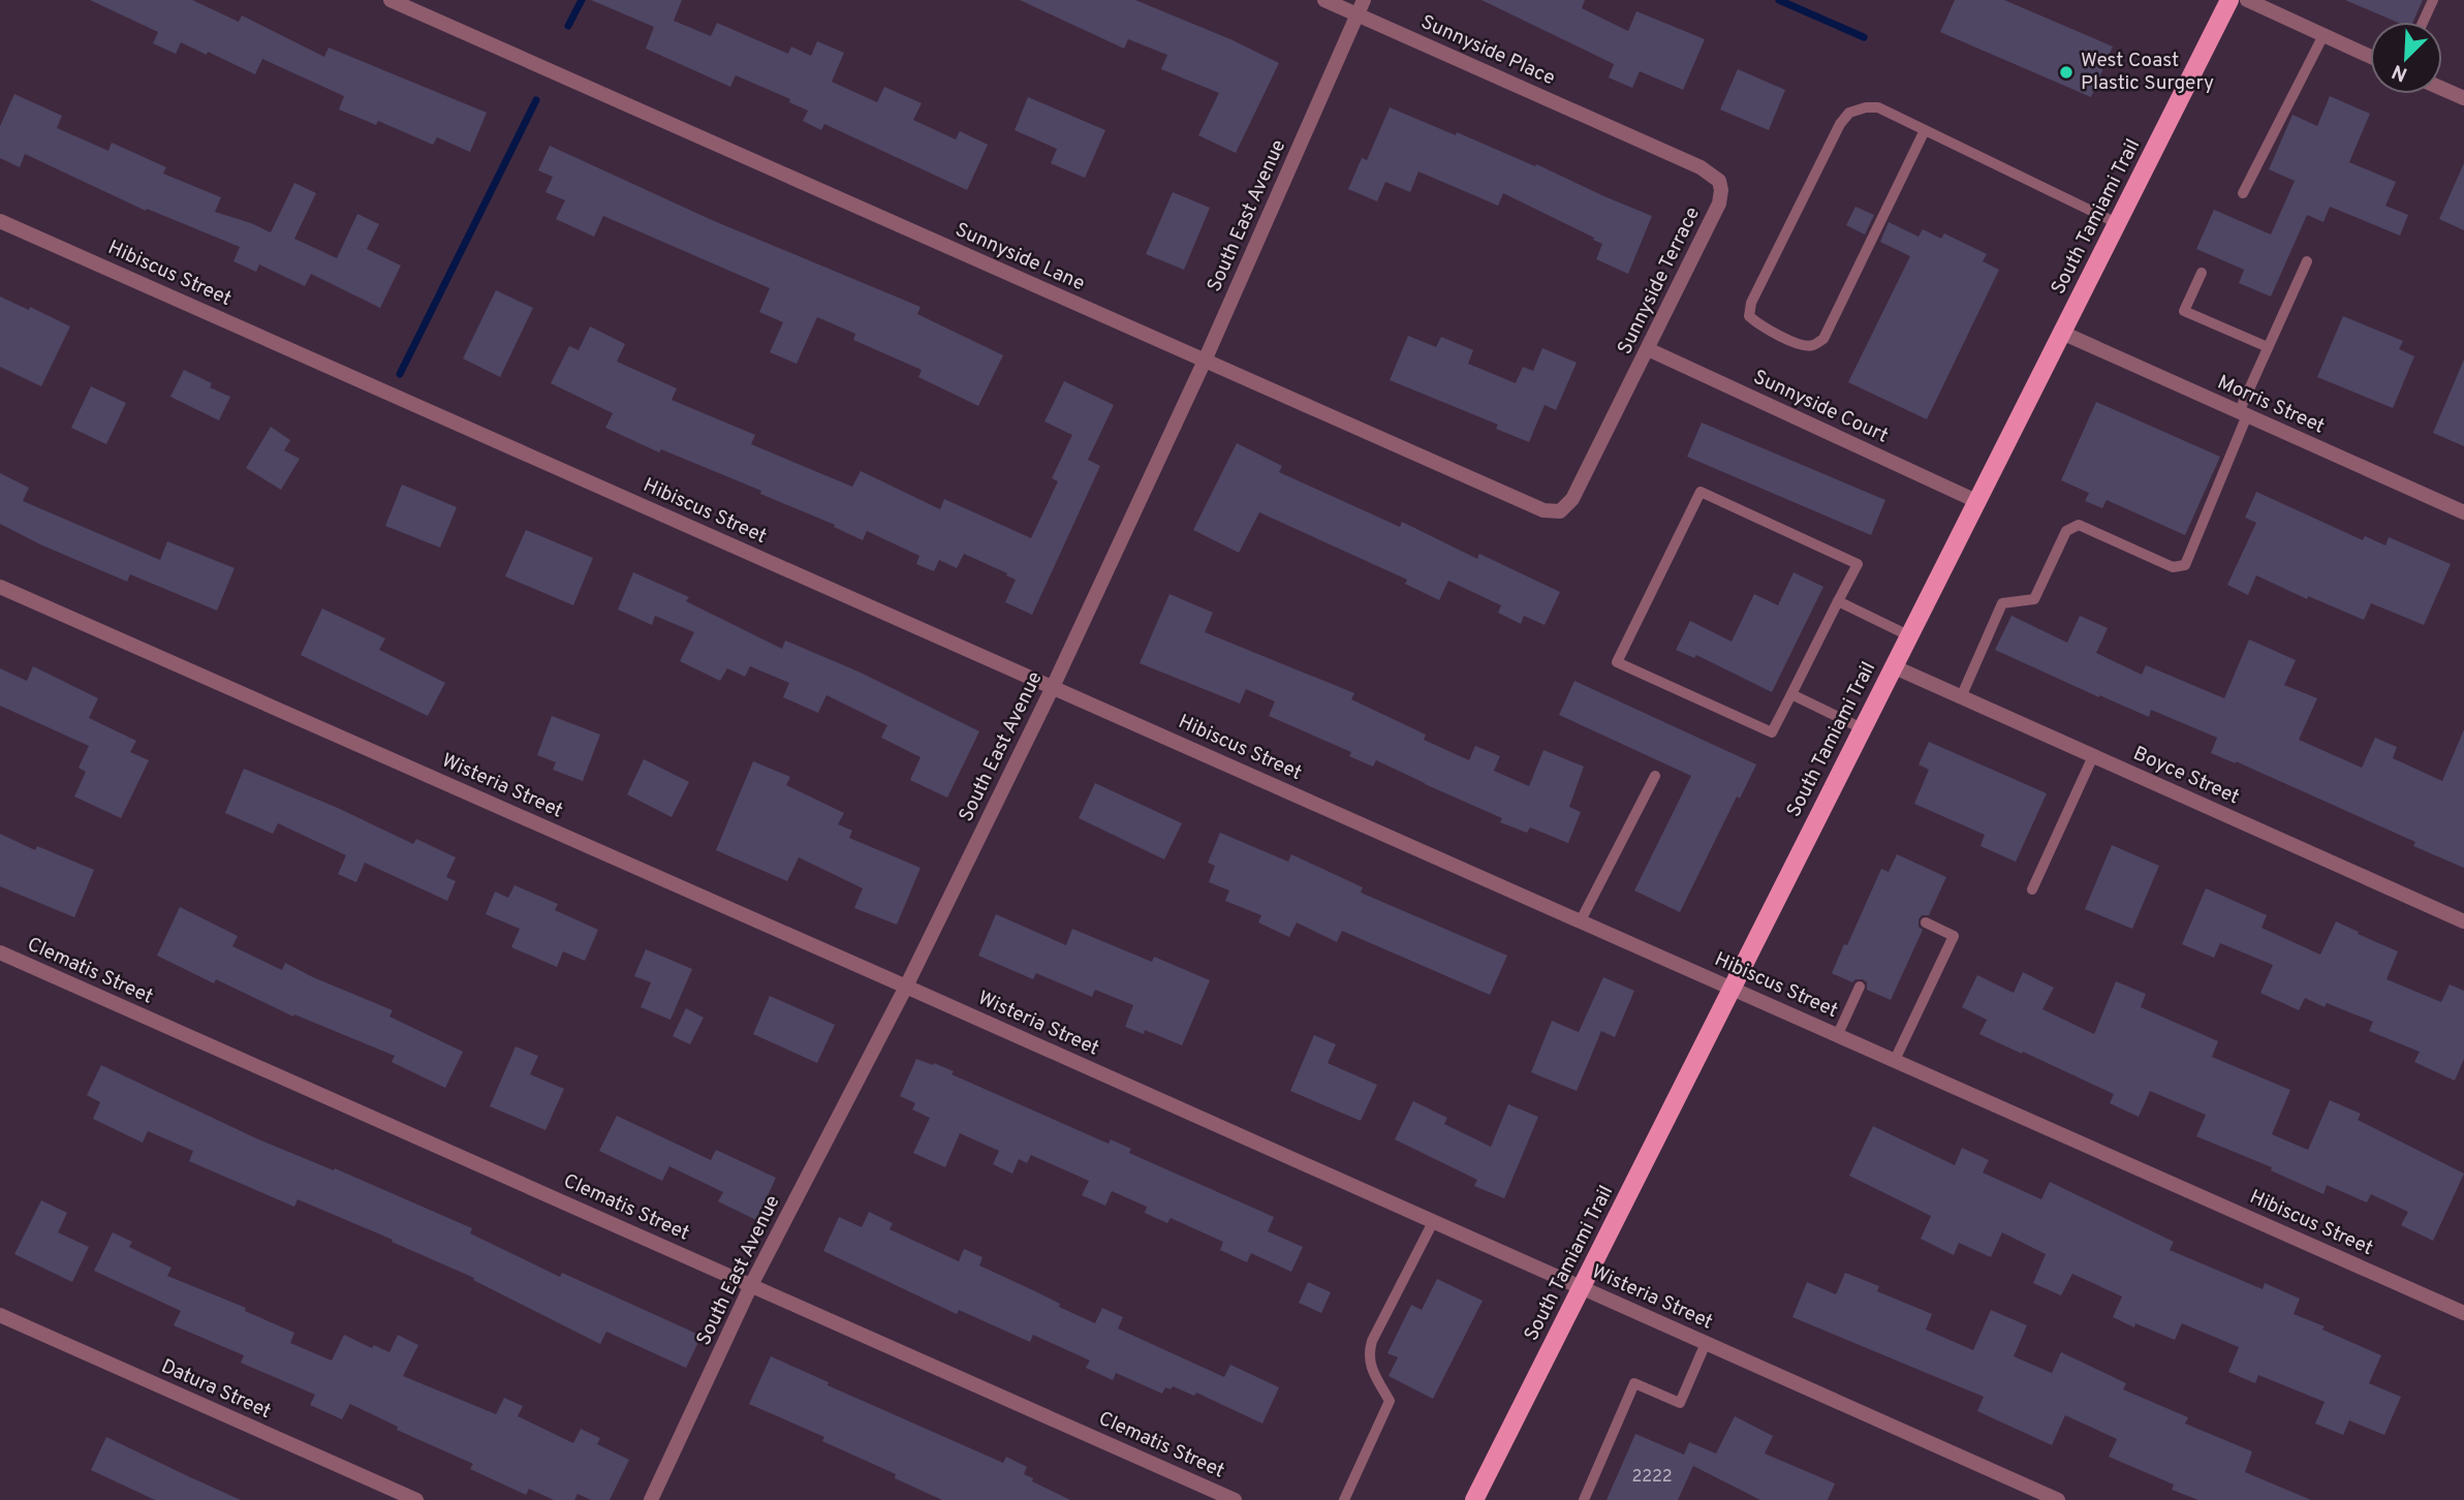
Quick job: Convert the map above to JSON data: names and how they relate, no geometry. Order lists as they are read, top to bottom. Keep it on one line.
{"streets":{"main road":["South Tamiami Trail"],"street":["Sunnyside Place","South East Avenue","Sunnyside Lane","Hibiscus Street","Sunnyside Terrace","Morris Street","Sunnyside Court","Boyce Street","Wisteria Street","Clematis Street","Datura Street"]},"crossings":[["Sunnyside Place","South East Avenue"],["Sunnyside Place","Sunnyside Terrace"],["South East Avenue","Sunnyside Lane"],["South East Avenue","Hibiscus Street"],["South East Avenue","Wisteria Street"],["South East Avenue","Clematis Street"],["South Tamiami Trail","Hibiscus Street"],["South Tamiami Trail","Morris Street"],["South Tamiami Trail","Sunnyside Court"],["South Tamiami Trail","Boyce Street"],["South Tamiami Trail","Wisteria Street"],["Sunnyside Lane","Sunnyside Terrace"],["Sunnyside Terrace","Sunnyside Court"]],"places":["West Coast Plastic Surgery"],"house_numbers":["2222"],"north":"bottom left"}
